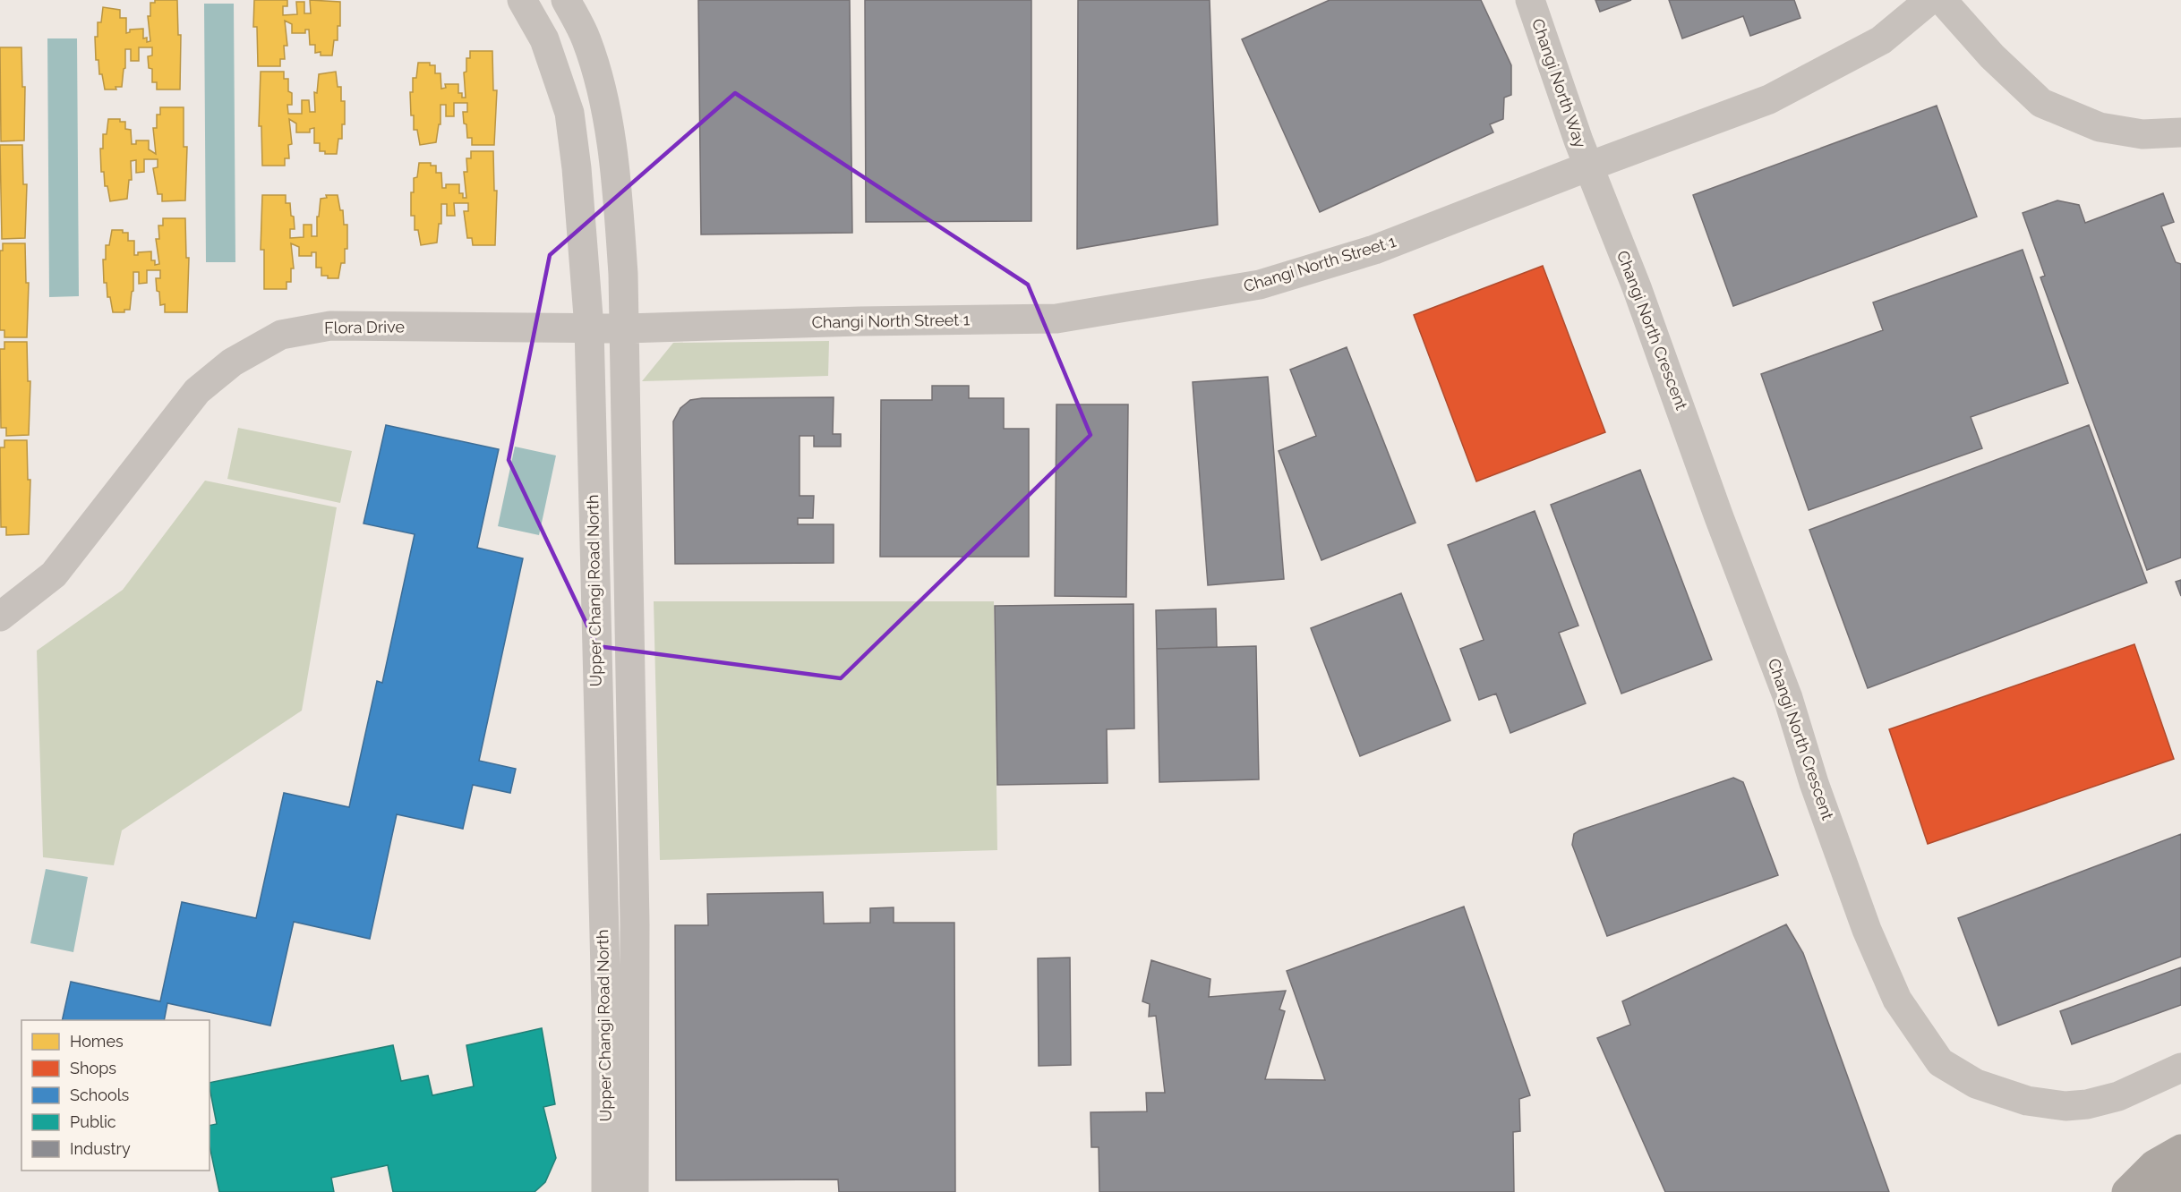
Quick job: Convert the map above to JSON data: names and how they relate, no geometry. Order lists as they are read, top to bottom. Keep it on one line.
{"streets":{"street":["Changi North Way","Changi North Street 1","Flora Drive","Changi North Crescent","Upper Changi Road North"]},"crossings":[["Changi North Way","Changi North Street 1"],["Changi North Way","Changi North Crescent"],["Changi North Street 1","Flora Drive"],["Changi North Street 1","Changi North Crescent"],["Changi North Street 1","Upper Changi Road North"],["Flora Drive","Upper Changi Road North"]],"legend":["Homes","Shops","Schools","Public","Industry"]}
